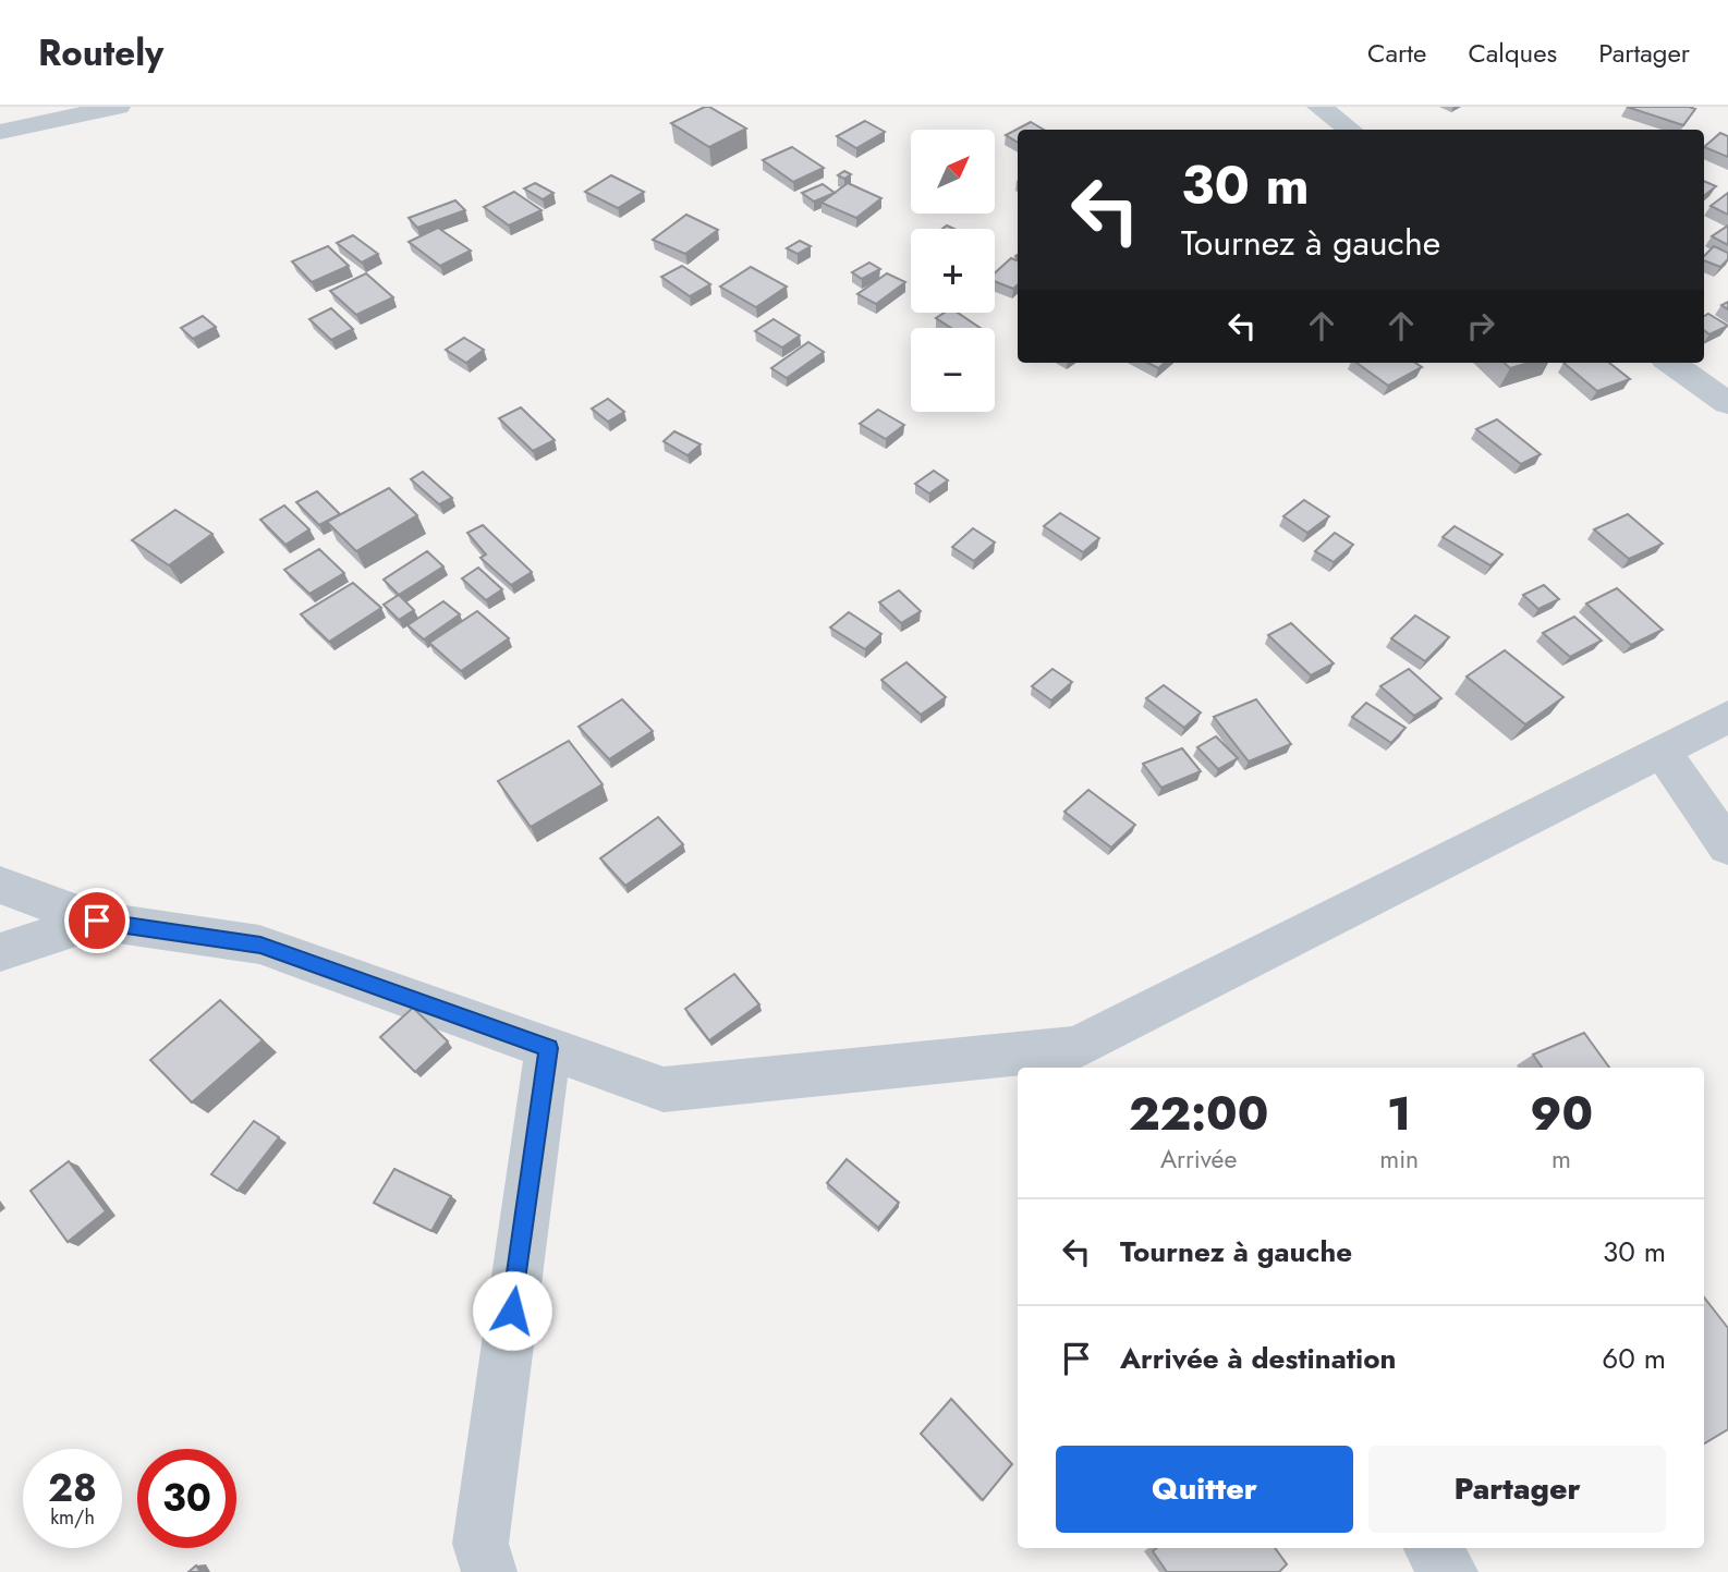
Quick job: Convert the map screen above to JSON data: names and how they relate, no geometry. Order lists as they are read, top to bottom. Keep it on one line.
{"north":"top right","page":{"header":"Routely","nav":["Carte","Calques","Partager"],"map_buttons":["+","−"],"turn":["30 m","Tournez à gauche"],"eta":["22:00","Arrivée","1","min","90","m"],"list":[{"name":"Tournez à gauche","value":"30 m"},{"name":"Arrivée à destination","value":"60 m"}],"buttons":["Quitter","Partager"],"speed":"28 km/h","limit":"30"}}
